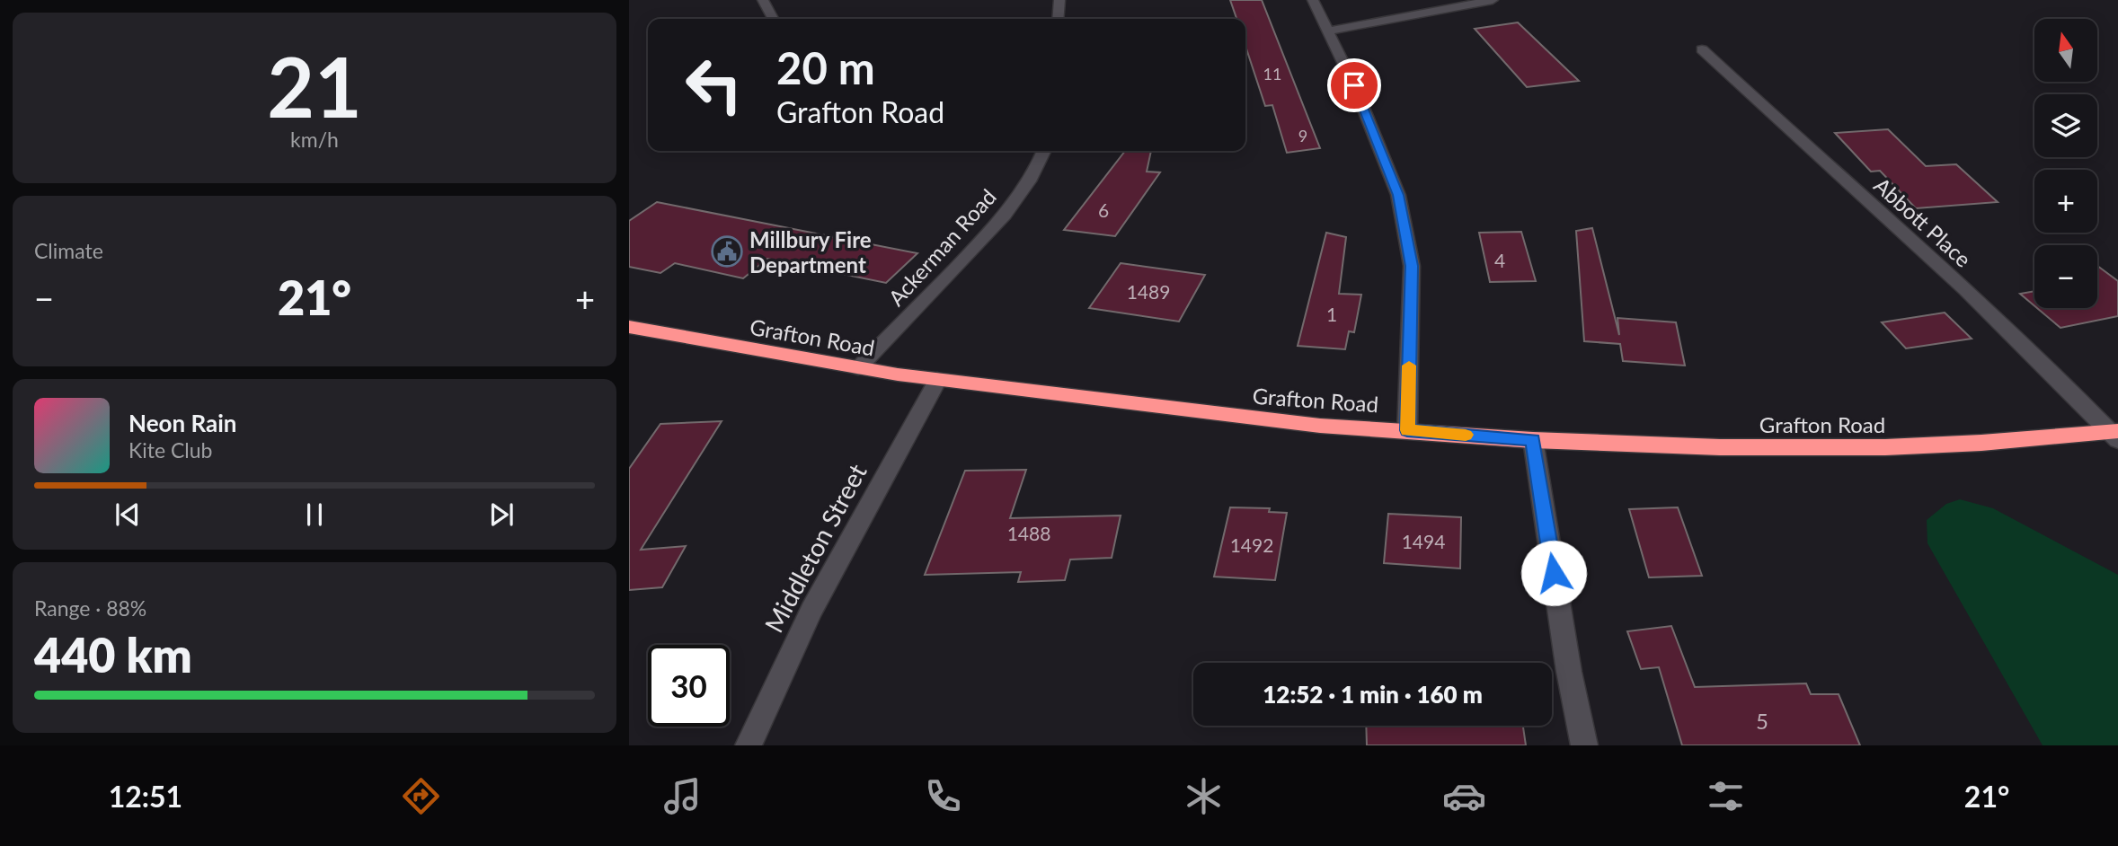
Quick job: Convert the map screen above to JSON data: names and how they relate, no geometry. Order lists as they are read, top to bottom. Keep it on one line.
{"streets":{"highway":["Grafton Road"],"street":["Abbott Place","Ackerman Road","Middleton Street"]},"crossings":[["Abbott Place","Grafton Road"],["Ackerman Road","Grafton Road"],["Grafton Road","Middleton Street"]],"places":{"public building":["Millbury Fire Department"]},"house_numbers":["11","9","6","4","1489","1","1488","1494","1492","5"],"north":"top","page":{"tile":[["21","km/h"],"Climate",["Range · 88%","440 km"]],"map_buttons":["+","−"],"turn":["20 m","Grafton Road"],"heat":["−","21°","+"],"song":["Neon Rain","Kite Club"],"limit":"30","trip":"12:52 · 1 min · 160 m","tabs":["12:51","21°"]}}
